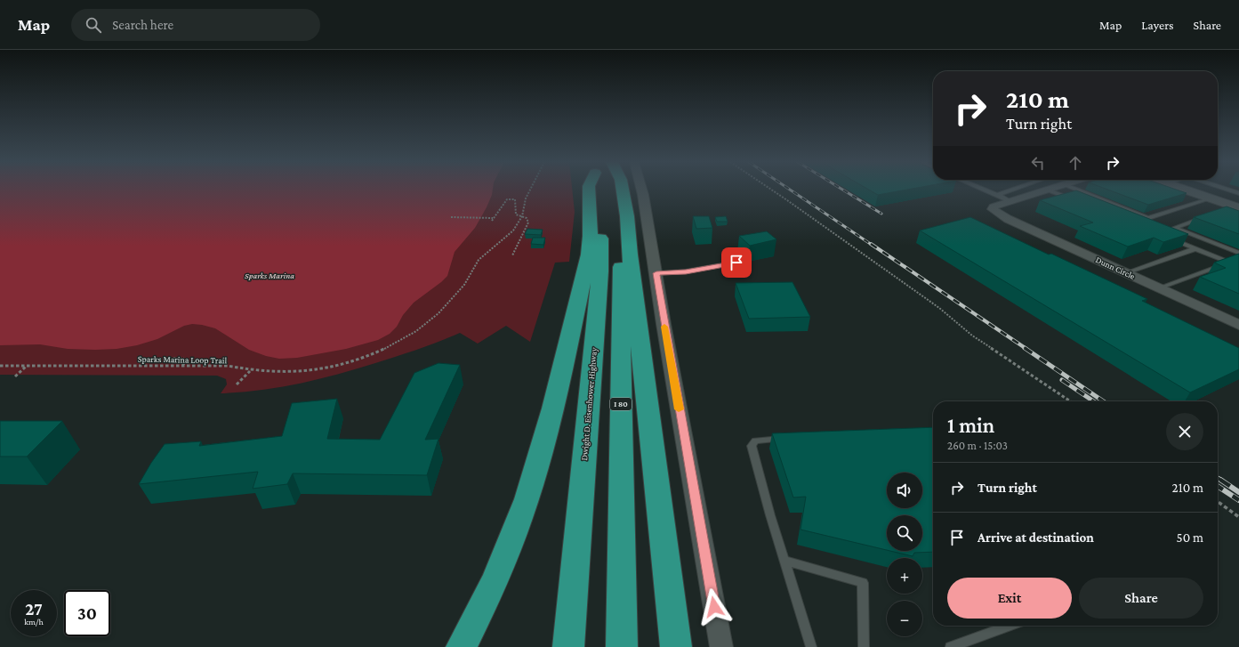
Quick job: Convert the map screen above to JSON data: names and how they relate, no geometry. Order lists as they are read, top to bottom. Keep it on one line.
{"streets":{"highway":["Dwight D. Eisenhower Highway","I 80"],"street":["Dunn Circle"],"path":["Sparks Marina Loop Trail"]},"parks":["Sparks Marina"],"page":{"header":"Map","search":"Search here","nav":["Map","Layers","Share"],"turn":["210 m","Turn right"],"heading":["1 min","260 m · 15:03"],"list":[{"name":"Turn right","value":"210 m"},{"name":"Arrive at destination","value":"50 m"}],"map_buttons":["+","−"],"buttons":["Exit","Share"],"speed":"27 km/h","limit":"30"}}
